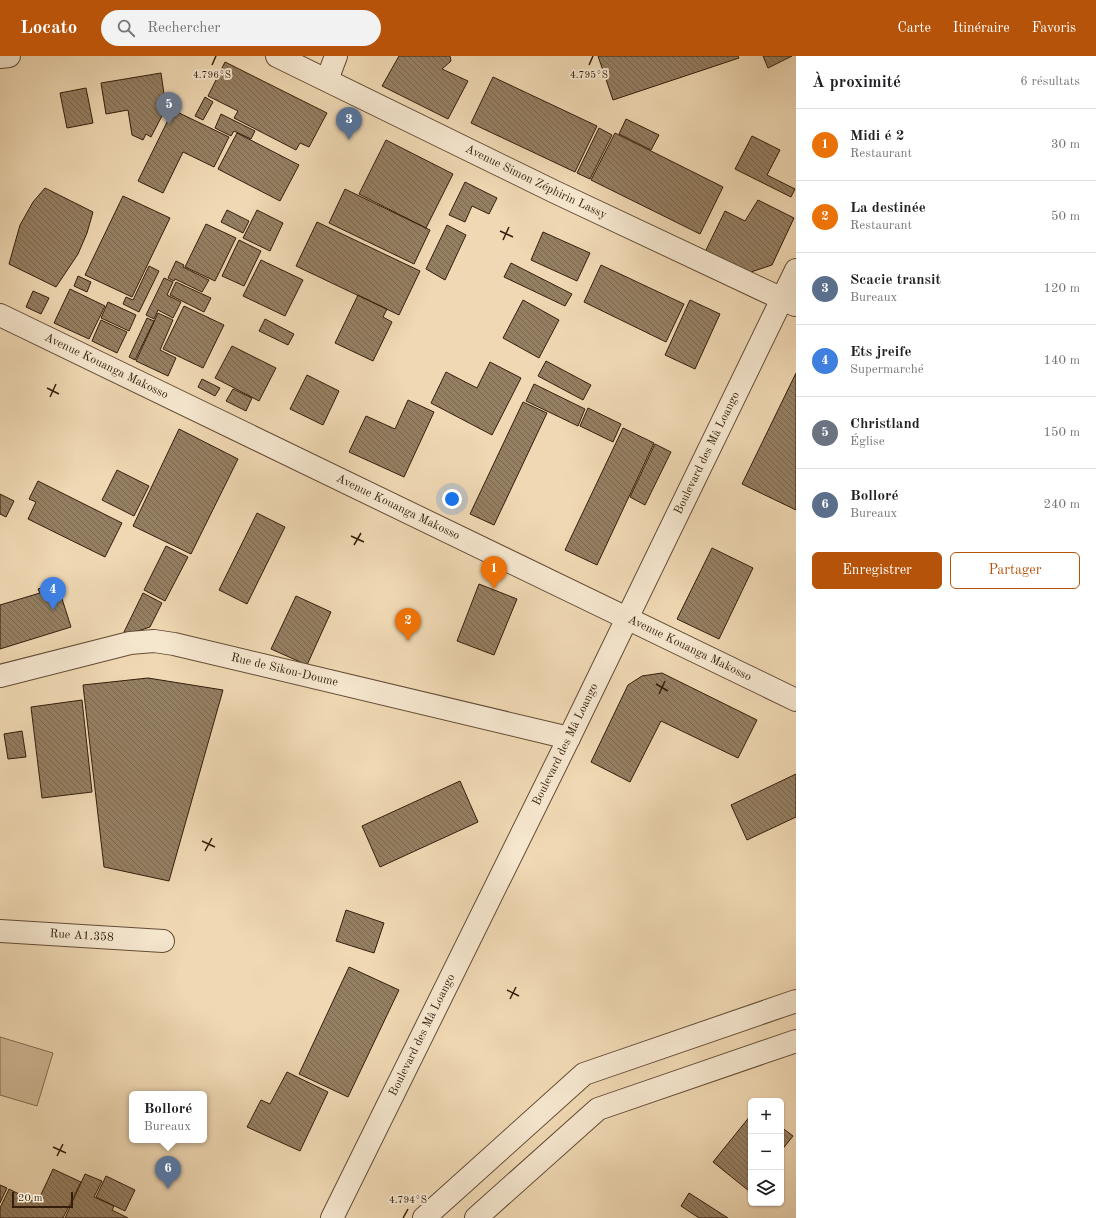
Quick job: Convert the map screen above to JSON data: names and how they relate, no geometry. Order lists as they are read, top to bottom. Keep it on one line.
{"streets":{"street":["Avenue Simon Zéphirin Lassy","Avenue Kouanga Makosso","Boulevard des Mâ Loango","Rue de Sikou-Doume","Rue A1.358"]},"crossings":[["Avenue Simon Zéphirin Lassy","Boulevard des Mâ Loango"],["Avenue Kouanga Makosso","Boulevard des Mâ Loango"],["Boulevard des Mâ Loango","Rue de Sikou-Doume"]],"scale_bar":"20 m","page":{"header":"Locato","search":"Rechercher","nav":["Carte","Itinéraire","Favoris"],"heading":["À proximité","6 résultats"],"pins":["5","3","1","4","2","6"],"list":[{"mark":"1","name":"Midi é 2","note":"Restaurant","value":"30 m"},{"mark":"2","name":"La destinée","note":"Restaurant","value":"50 m"},{"mark":"3","name":"Scacie transit","note":"Bureaux","value":"120 m"},{"mark":"4","name":"Ets jreife","note":"Supermarché","value":"140 m"},{"mark":"5","name":"Christland","note":"Église","value":"150 m"},{"mark":"6","name":"Bolloré","note":"Bureaux","value":"240 m"}],"buttons":["Enregistrer","Partager"],"popup":["Bolloré","Bureaux"],"map_buttons":["+","−"],"scale":"20 m"},"coordinates":["4.796°S","4.795°S","4.794°S"]}
